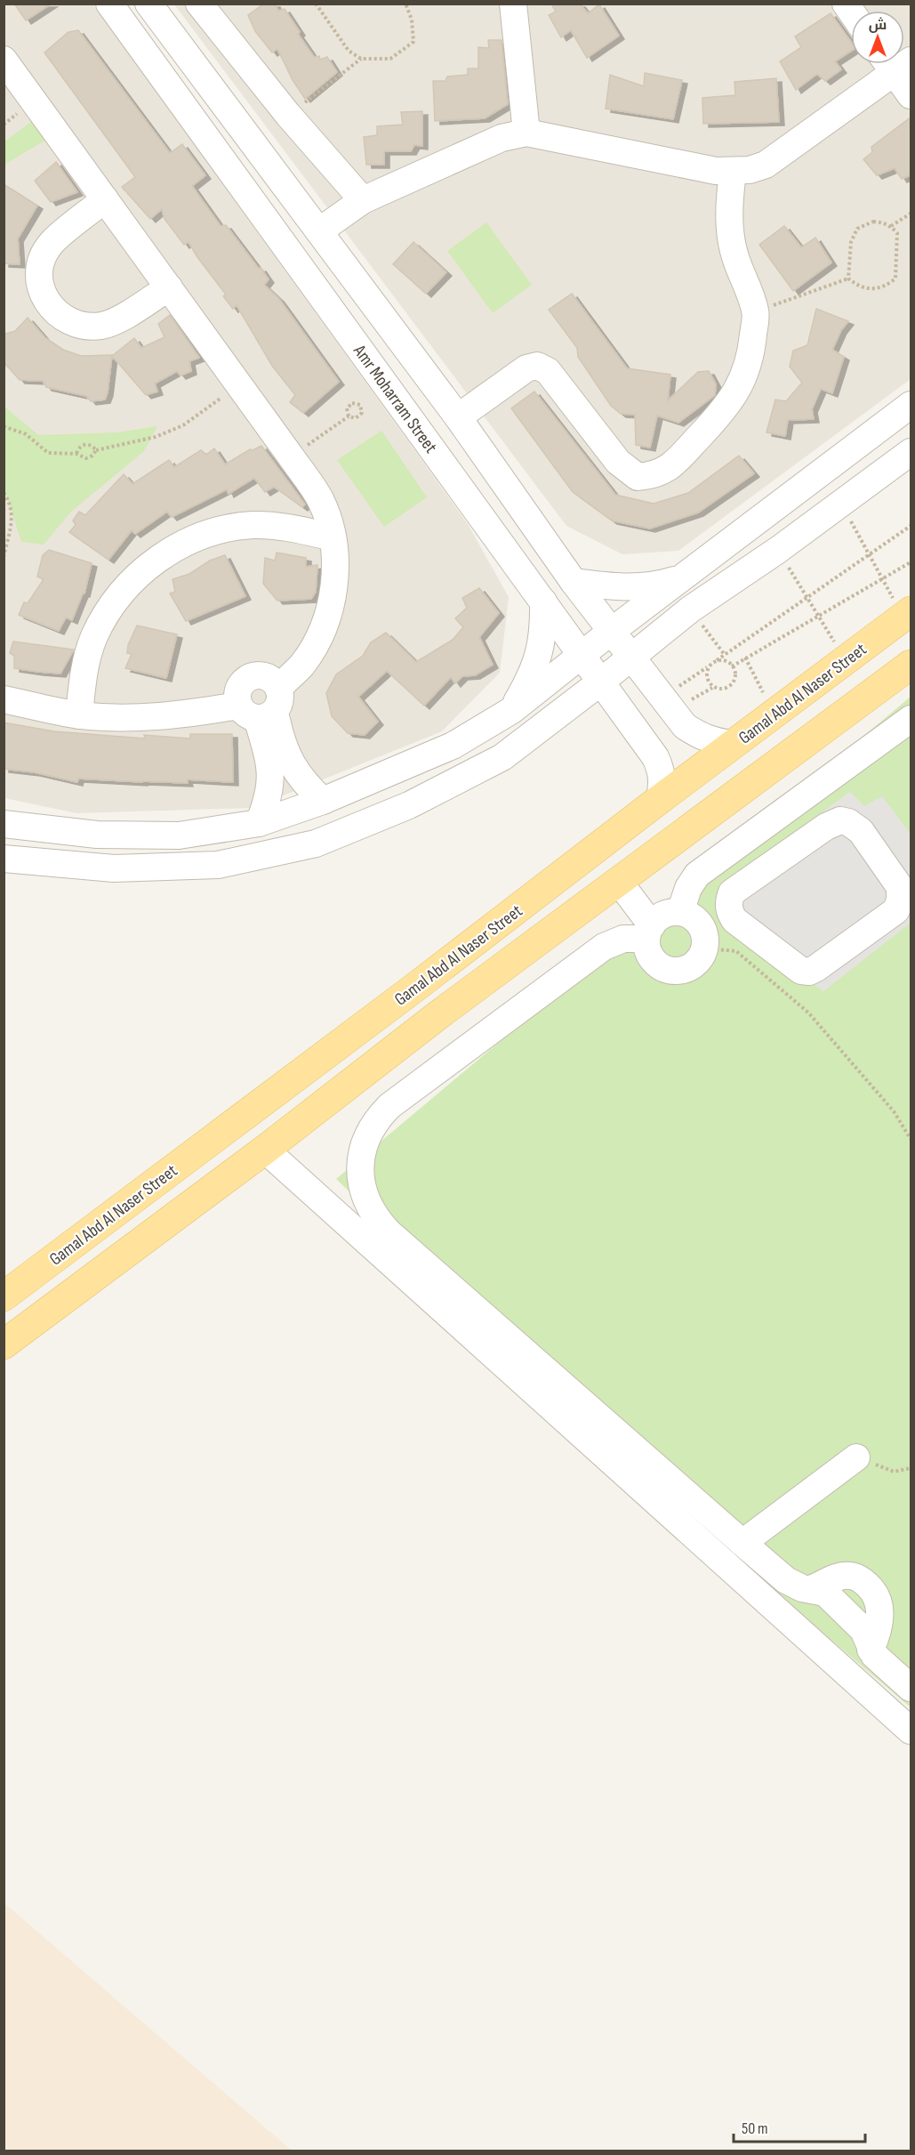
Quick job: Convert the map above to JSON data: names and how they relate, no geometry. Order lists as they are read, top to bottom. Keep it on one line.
{"streets":{"main road":["Gamal Abd Al Naser Street"],"street":["Amr Moharram Street"]},"crossings":[["Amr Moharram Street","Gamal Abd Al Naser Street"]],"scale_bar":"50 m","north":"top"}
